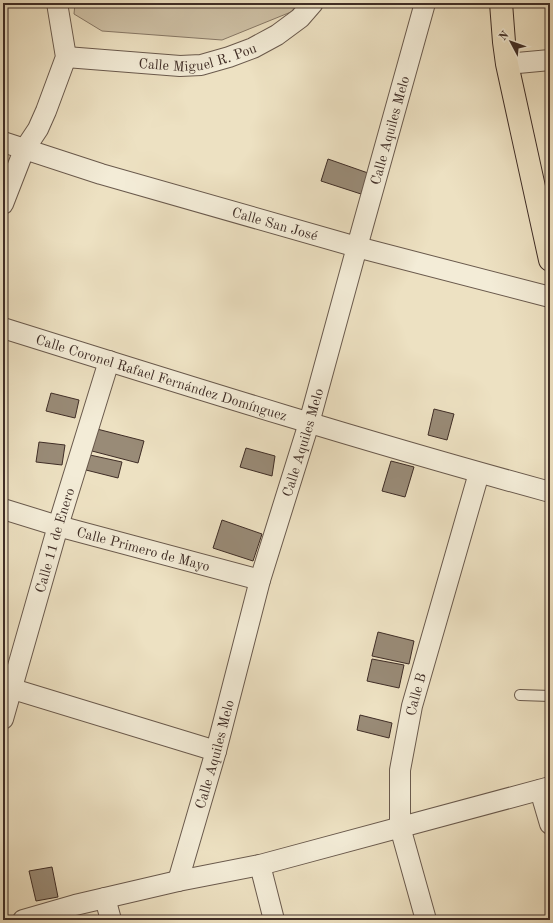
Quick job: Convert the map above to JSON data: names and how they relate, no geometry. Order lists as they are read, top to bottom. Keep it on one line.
{"streets":{"street":["Calle Miguel R. Pou","Calle Aquiles Melo","Calle San José","Calle Coronel Rafael Fernández Domínguez","Calle 11 de Enero","Calle Primero de Mayo","Calle B"]},"crossings":[["Calle Aquiles Melo","Calle San José"],["Calle Aquiles Melo","Calle Coronel Rafael Fernández Domínguez"],["Calle Aquiles Melo","Calle Primero de Mayo"],["Calle Coronel Rafael Fernández Domínguez","Calle 11 de Enero"],["Calle Coronel Rafael Fernández Domínguez","Calle B"],["Calle 11 de Enero","Calle Primero de Mayo"]],"north":"top left"}
